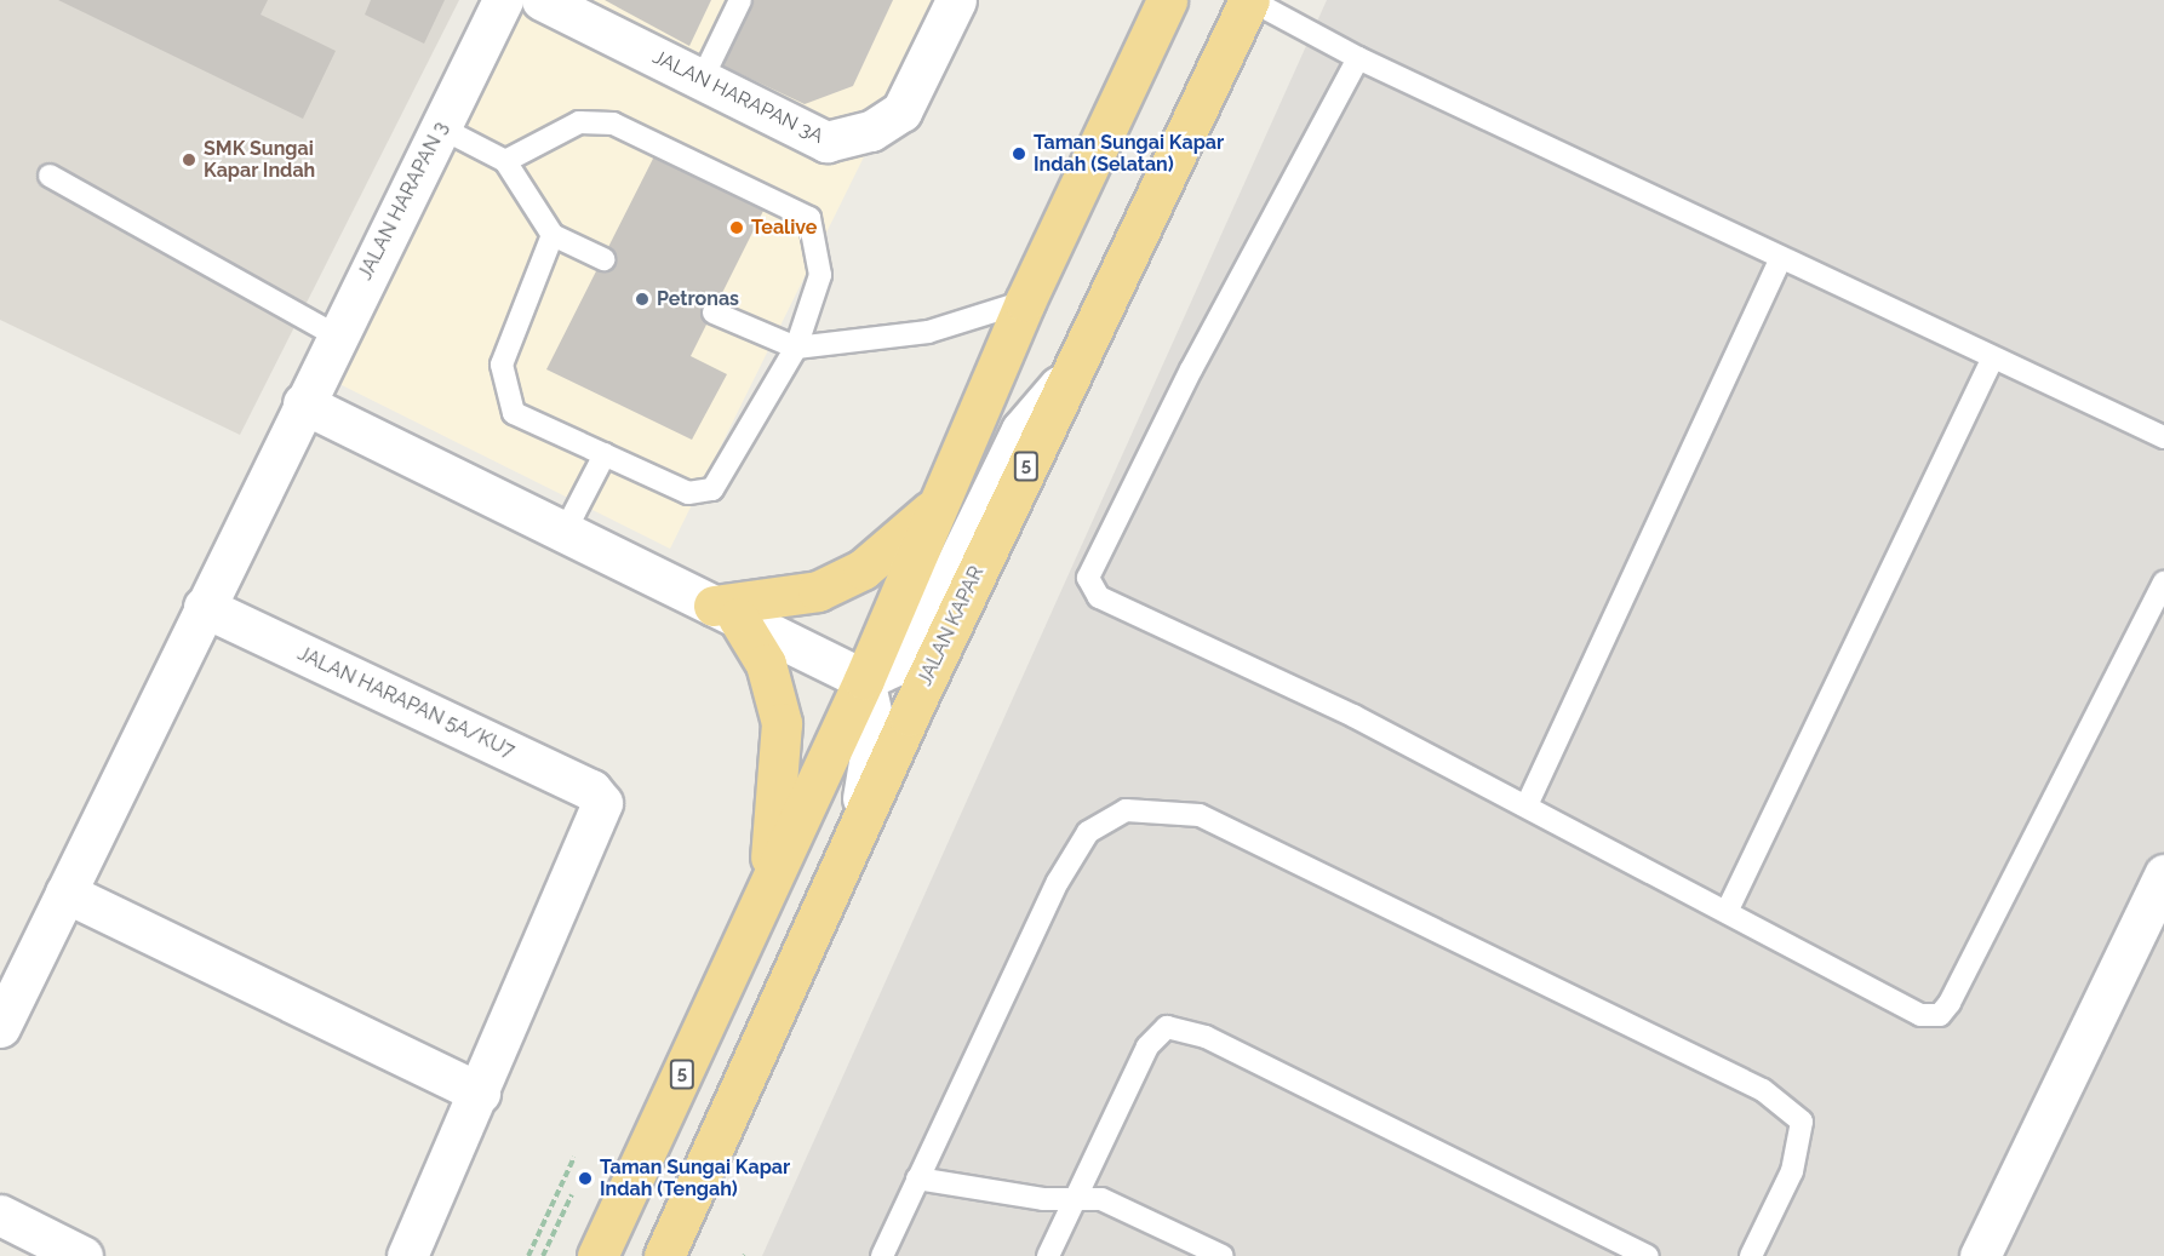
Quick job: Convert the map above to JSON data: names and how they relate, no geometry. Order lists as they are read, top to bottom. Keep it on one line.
{"streets":{"highway":["5","JALAN KAPAR"],"street":["JALAN HARAPAN 3A","JALAN HARAPAN 3","JALAN HARAPAN 5A/KU7"]},"crossings":[["JALAN HARAPAN 3","JALAN HARAPAN 5A/KU7"]],"places":["Taman Sungai Kapar Indah (Selatan)","SMK Sungai Kapar Indah","Tealive","Petronas","Taman Sungai Kapar Indah (Tengah)"]}
